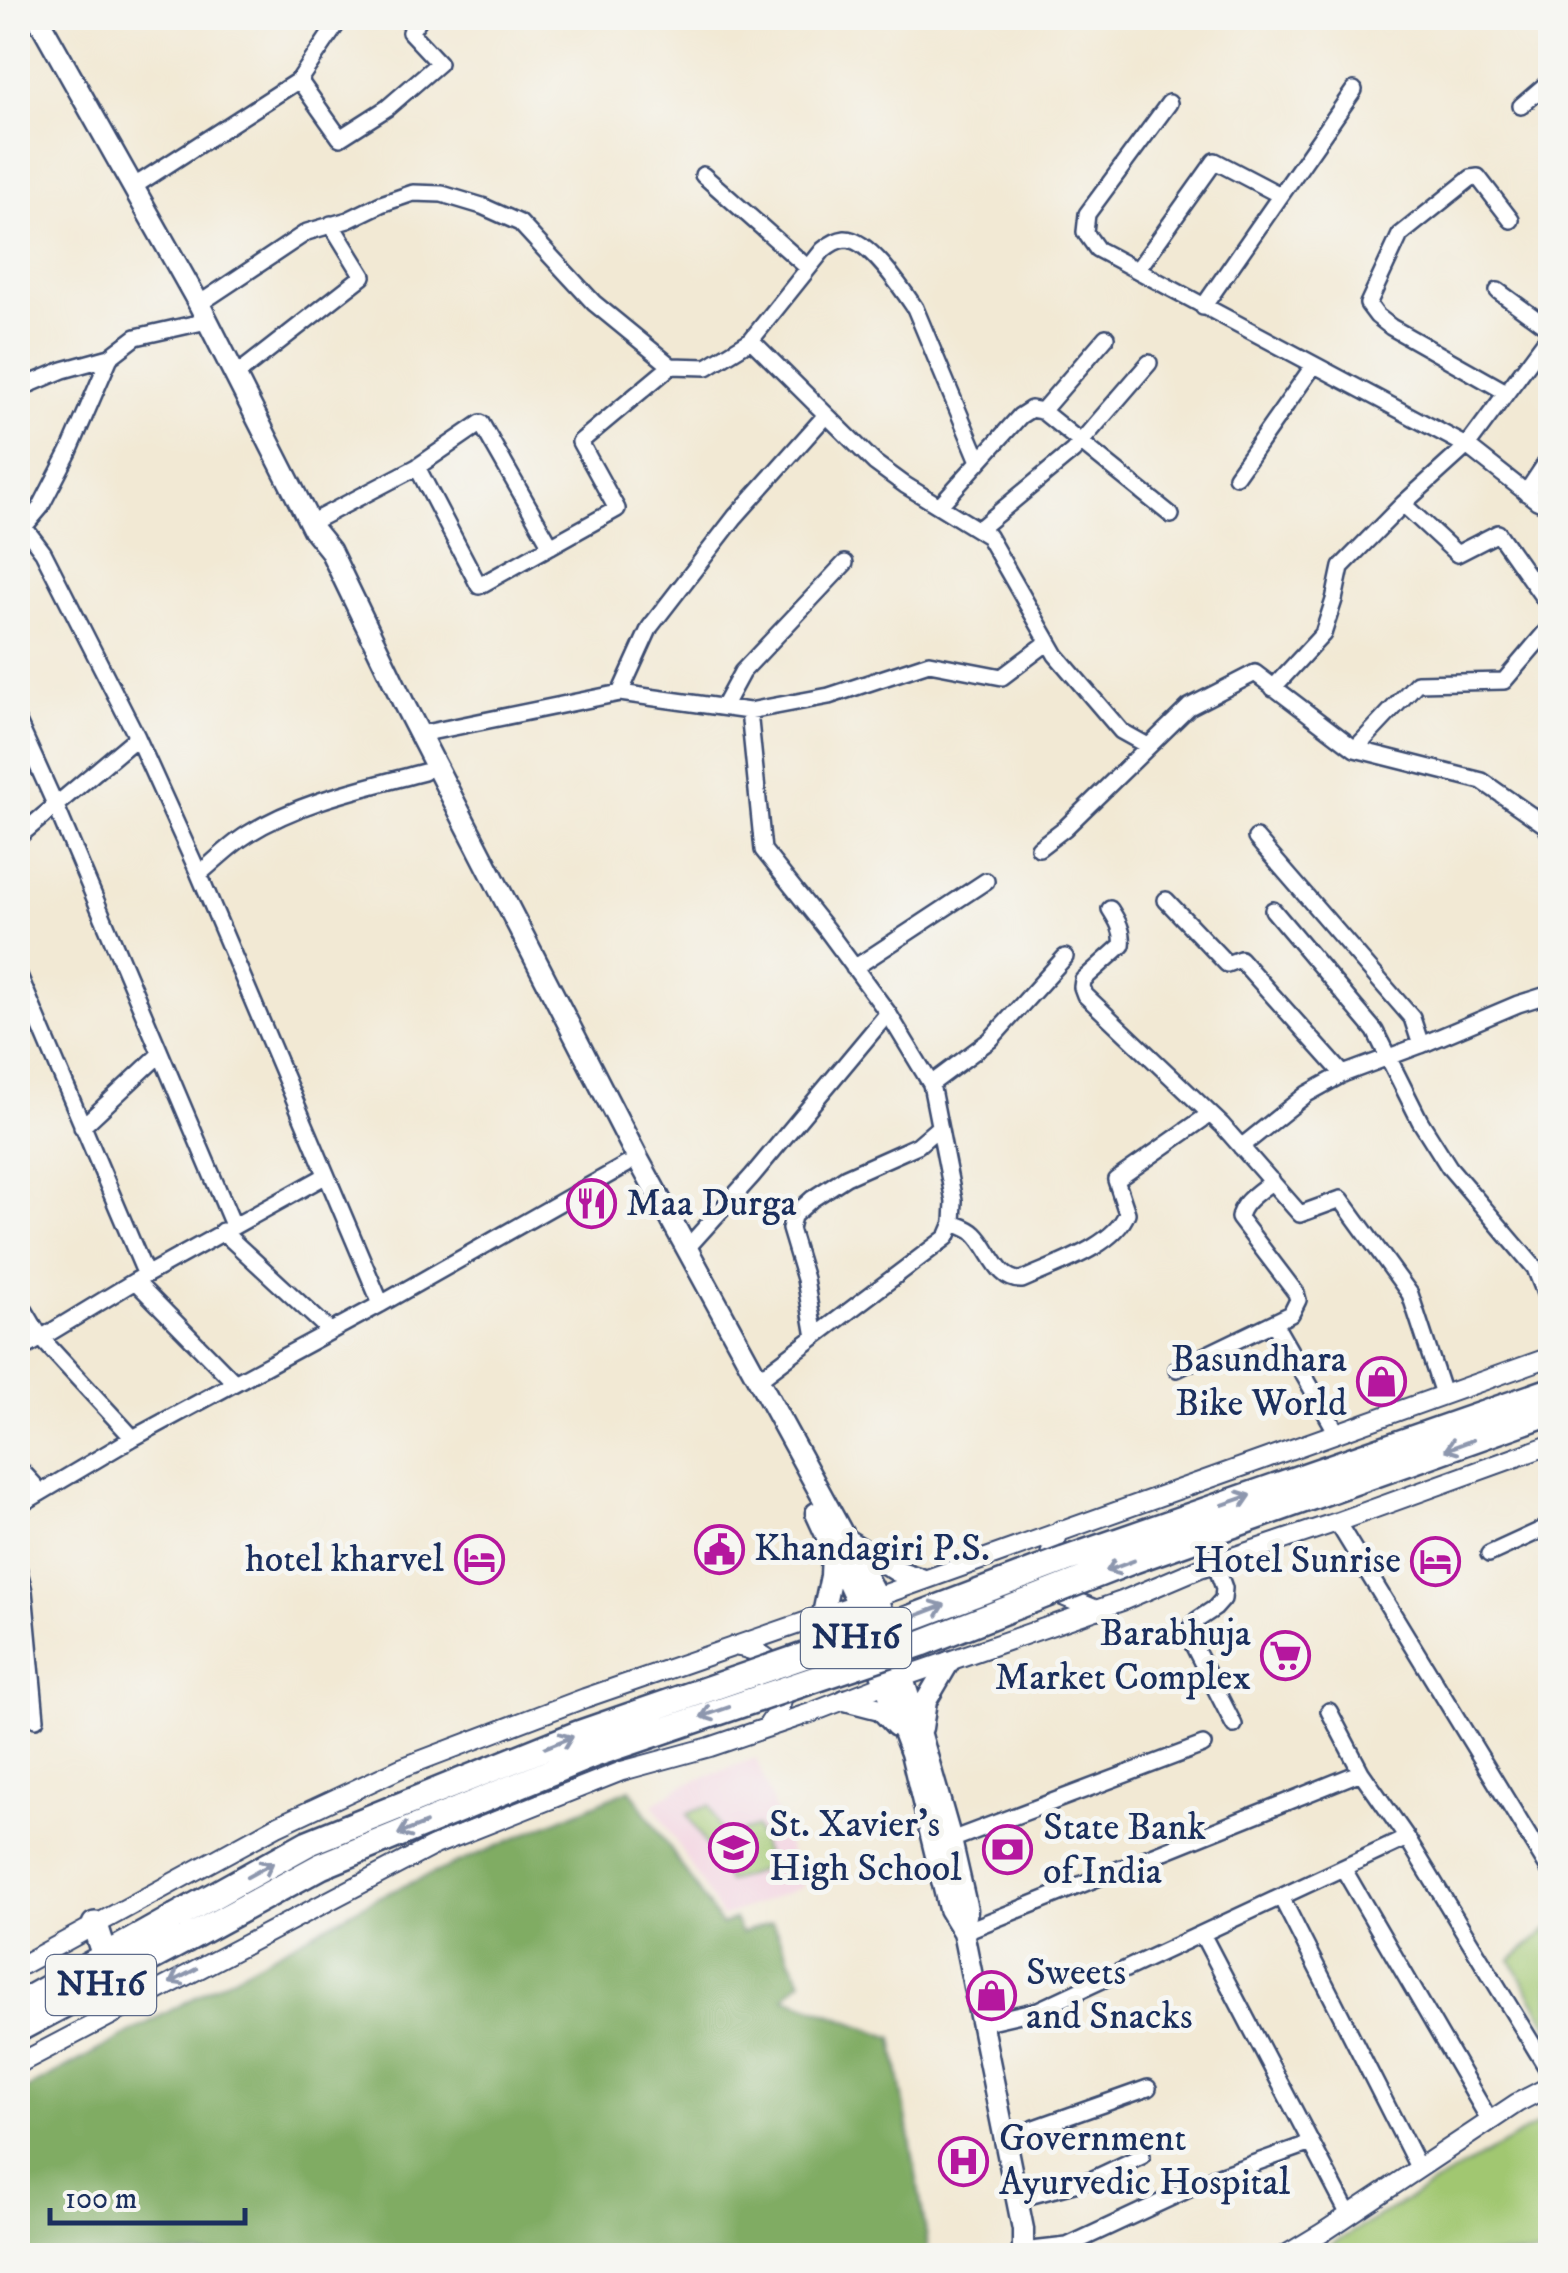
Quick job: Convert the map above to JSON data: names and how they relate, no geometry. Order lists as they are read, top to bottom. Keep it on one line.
{"streets":{"highway":["NH16"]},"places":{"restaurant":["Maa Durga"],"shop":["Basundhara Bike World","Sweets and Snacks"],"public building":["Khandagiri P.S."],"hotel":["hotel kharvel","Hotel Sunrise"],"supermarket":["Barabhuja Market Complex"],"school or university":["St. Xavier's High School"],"bank":["State Bank of India"],"hospital":["Government Ayurvedic Hospital"]},"scale_bar":"100 m"}
